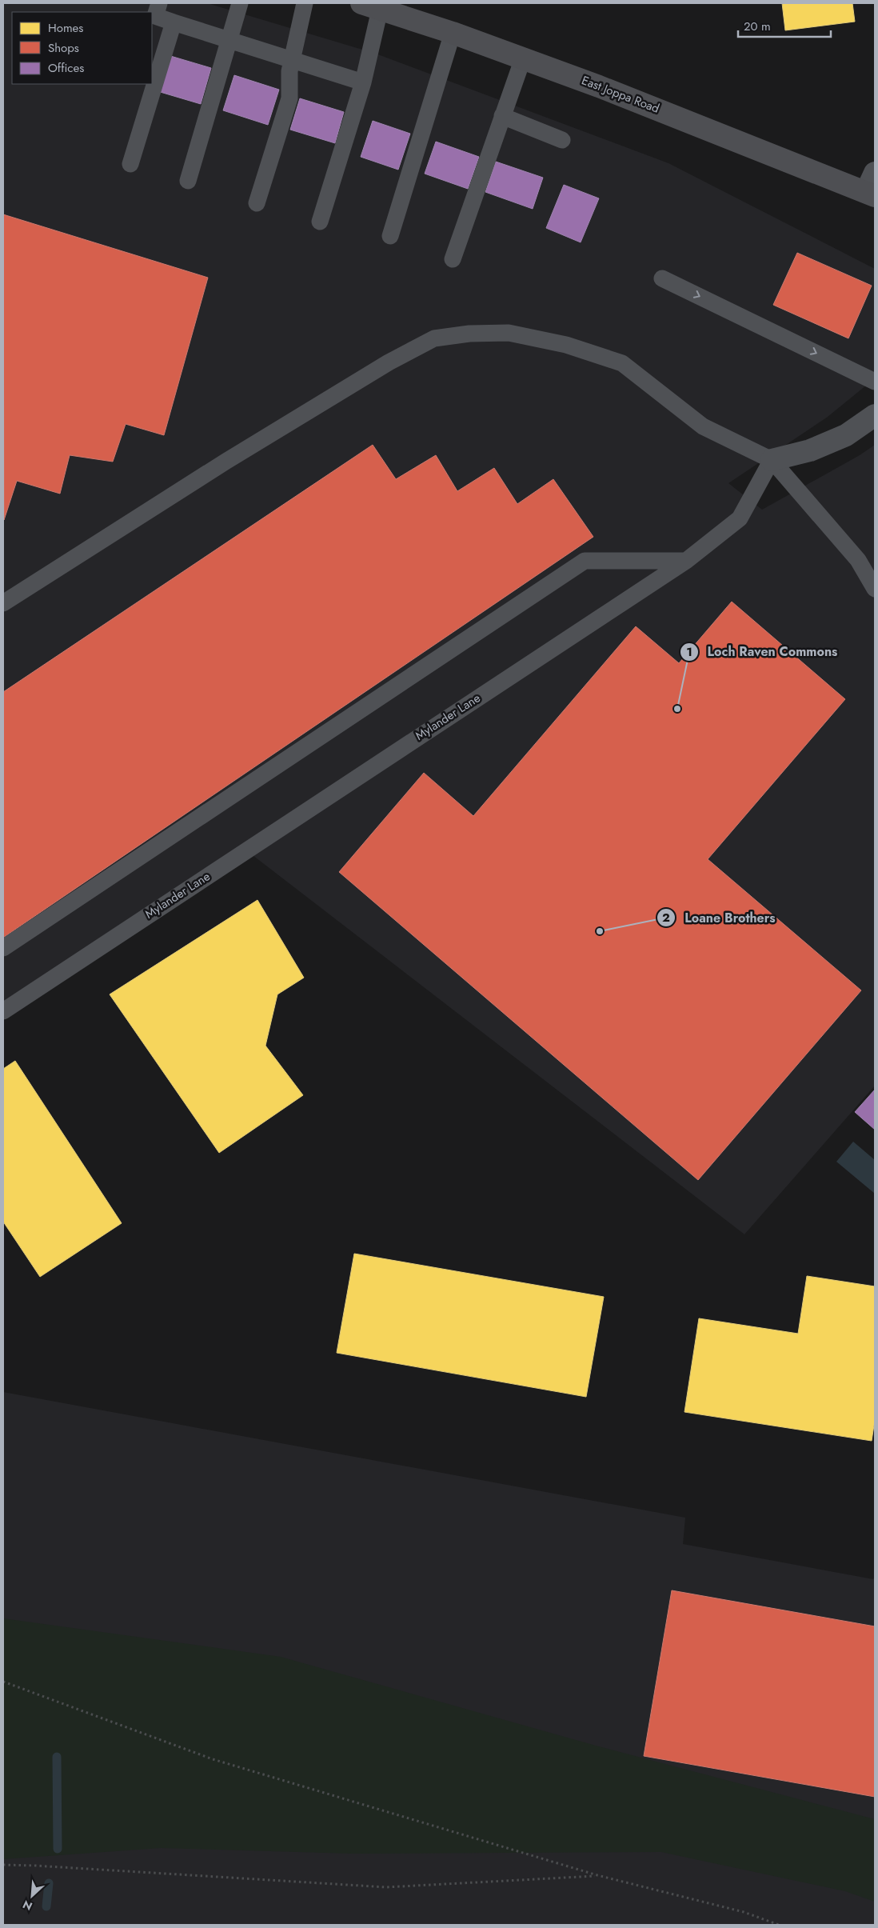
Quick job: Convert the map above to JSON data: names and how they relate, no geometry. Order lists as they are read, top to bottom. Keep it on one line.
{"streets":{"main road":["East Joppa Road"],"lane":["Mylander Lane"]},"places":["Loch Raven Commons","Loane Brothers"],"legend":["Homes","Shops","Offices"],"scale_bar":"20 m","north":"bottom left"}
